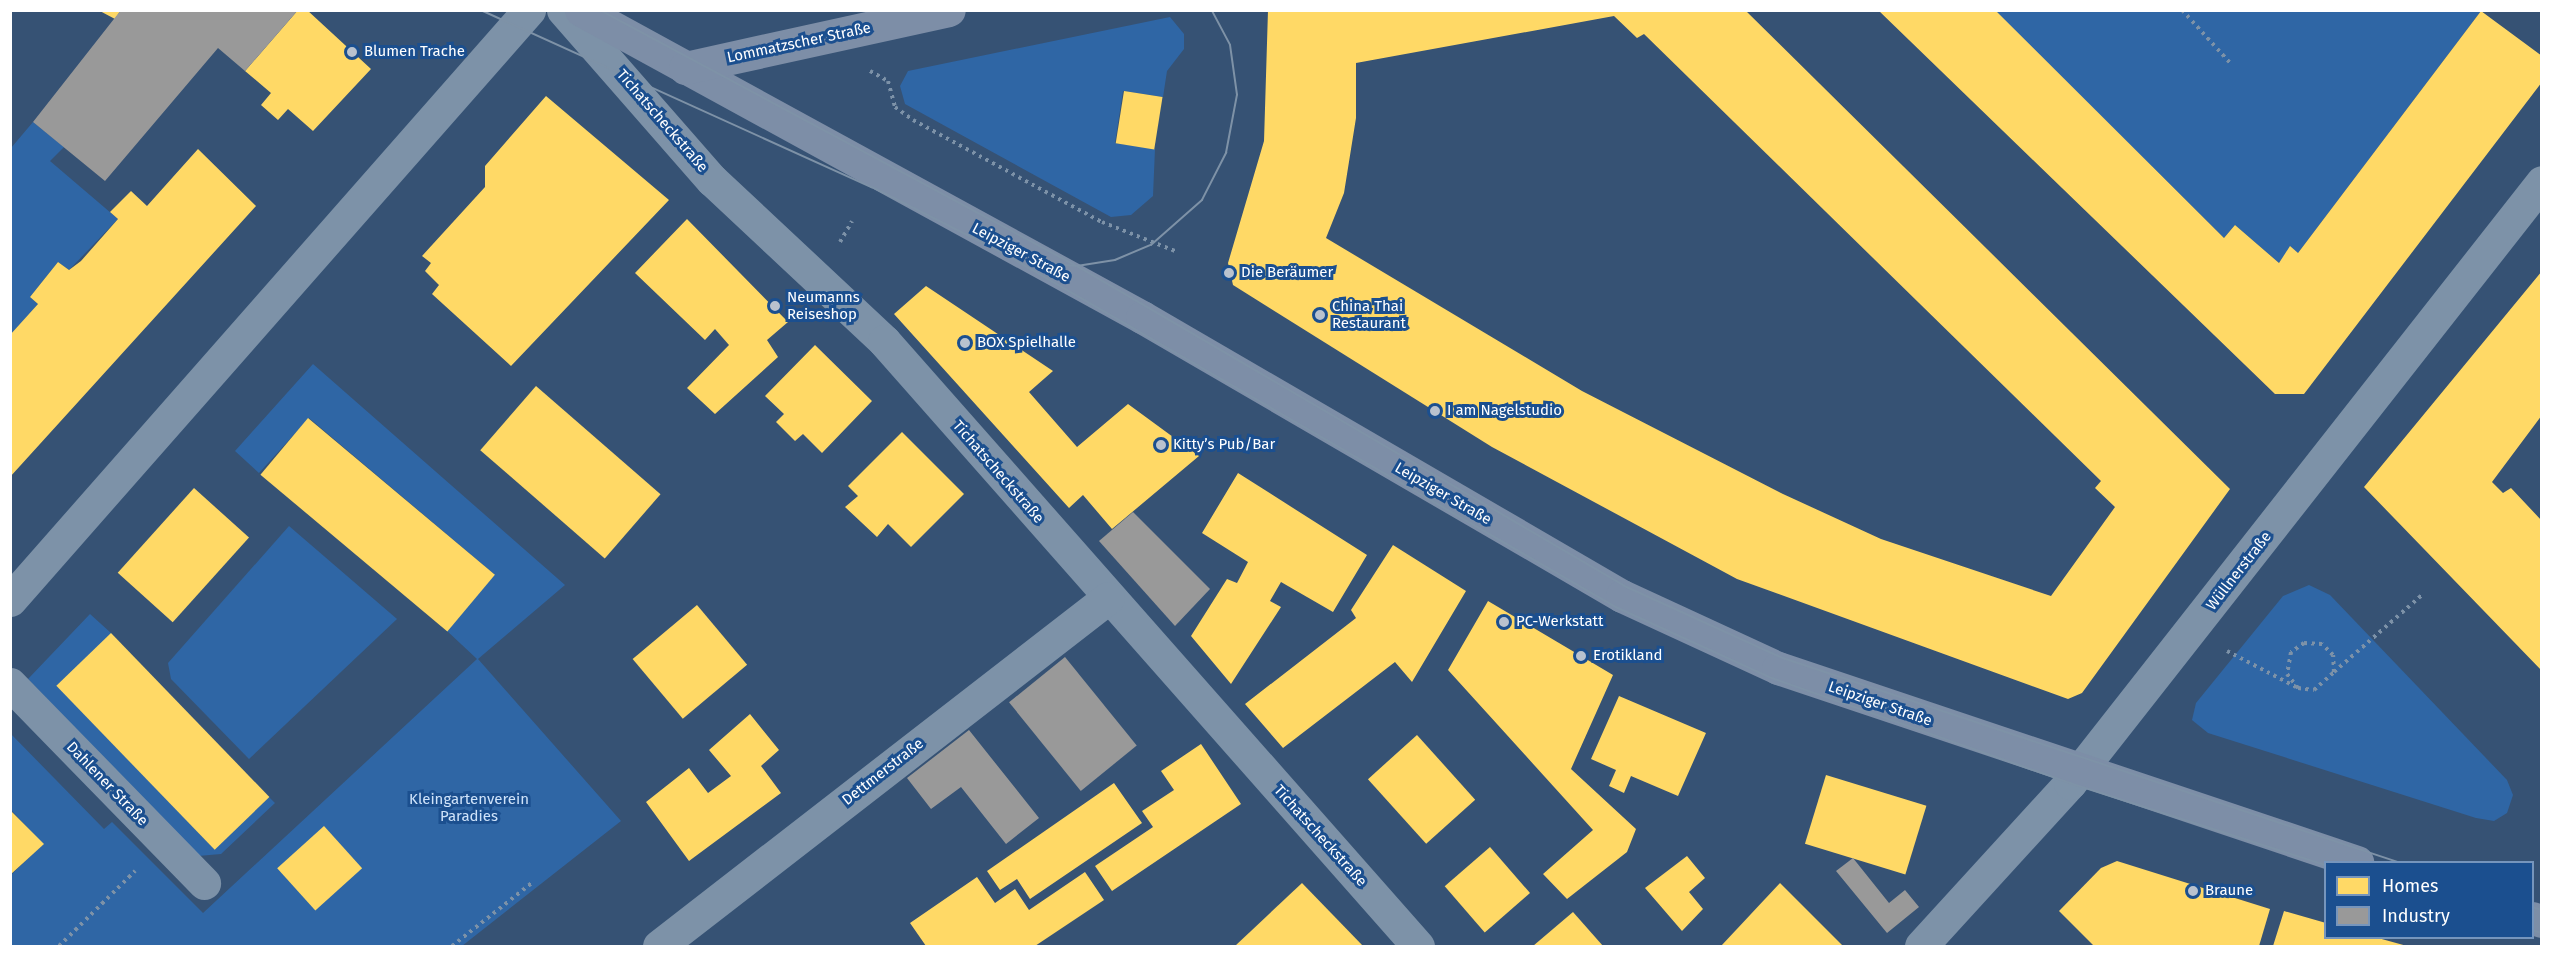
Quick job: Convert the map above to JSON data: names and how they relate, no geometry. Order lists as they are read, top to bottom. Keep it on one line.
{"streets":{"main road":["Lommatzscher Straße","Leipziger Straße"],"street":["Tichatscheckstraße","Wüllnerstraße","Dettmerstraße","Dahlener Straße"]},"crossings":[["Lommatzscher Straße","Leipziger Straße"],["Tichatscheckstraße","Dettmerstraße"],["Leipziger Straße","Wüllnerstraße"]],"parks":["Kleingartenverein Paradies"],"places":["Blumen Trache","Die Beräumer","Neumanns Reiseshop","China Thai Restaurant","BOX Spielhalle","I am Nagelstudio","Kitty’s Pub/Bar","PC-Werkstatt","Erotikland","Braune"],"legend":["Homes","Industry"]}
